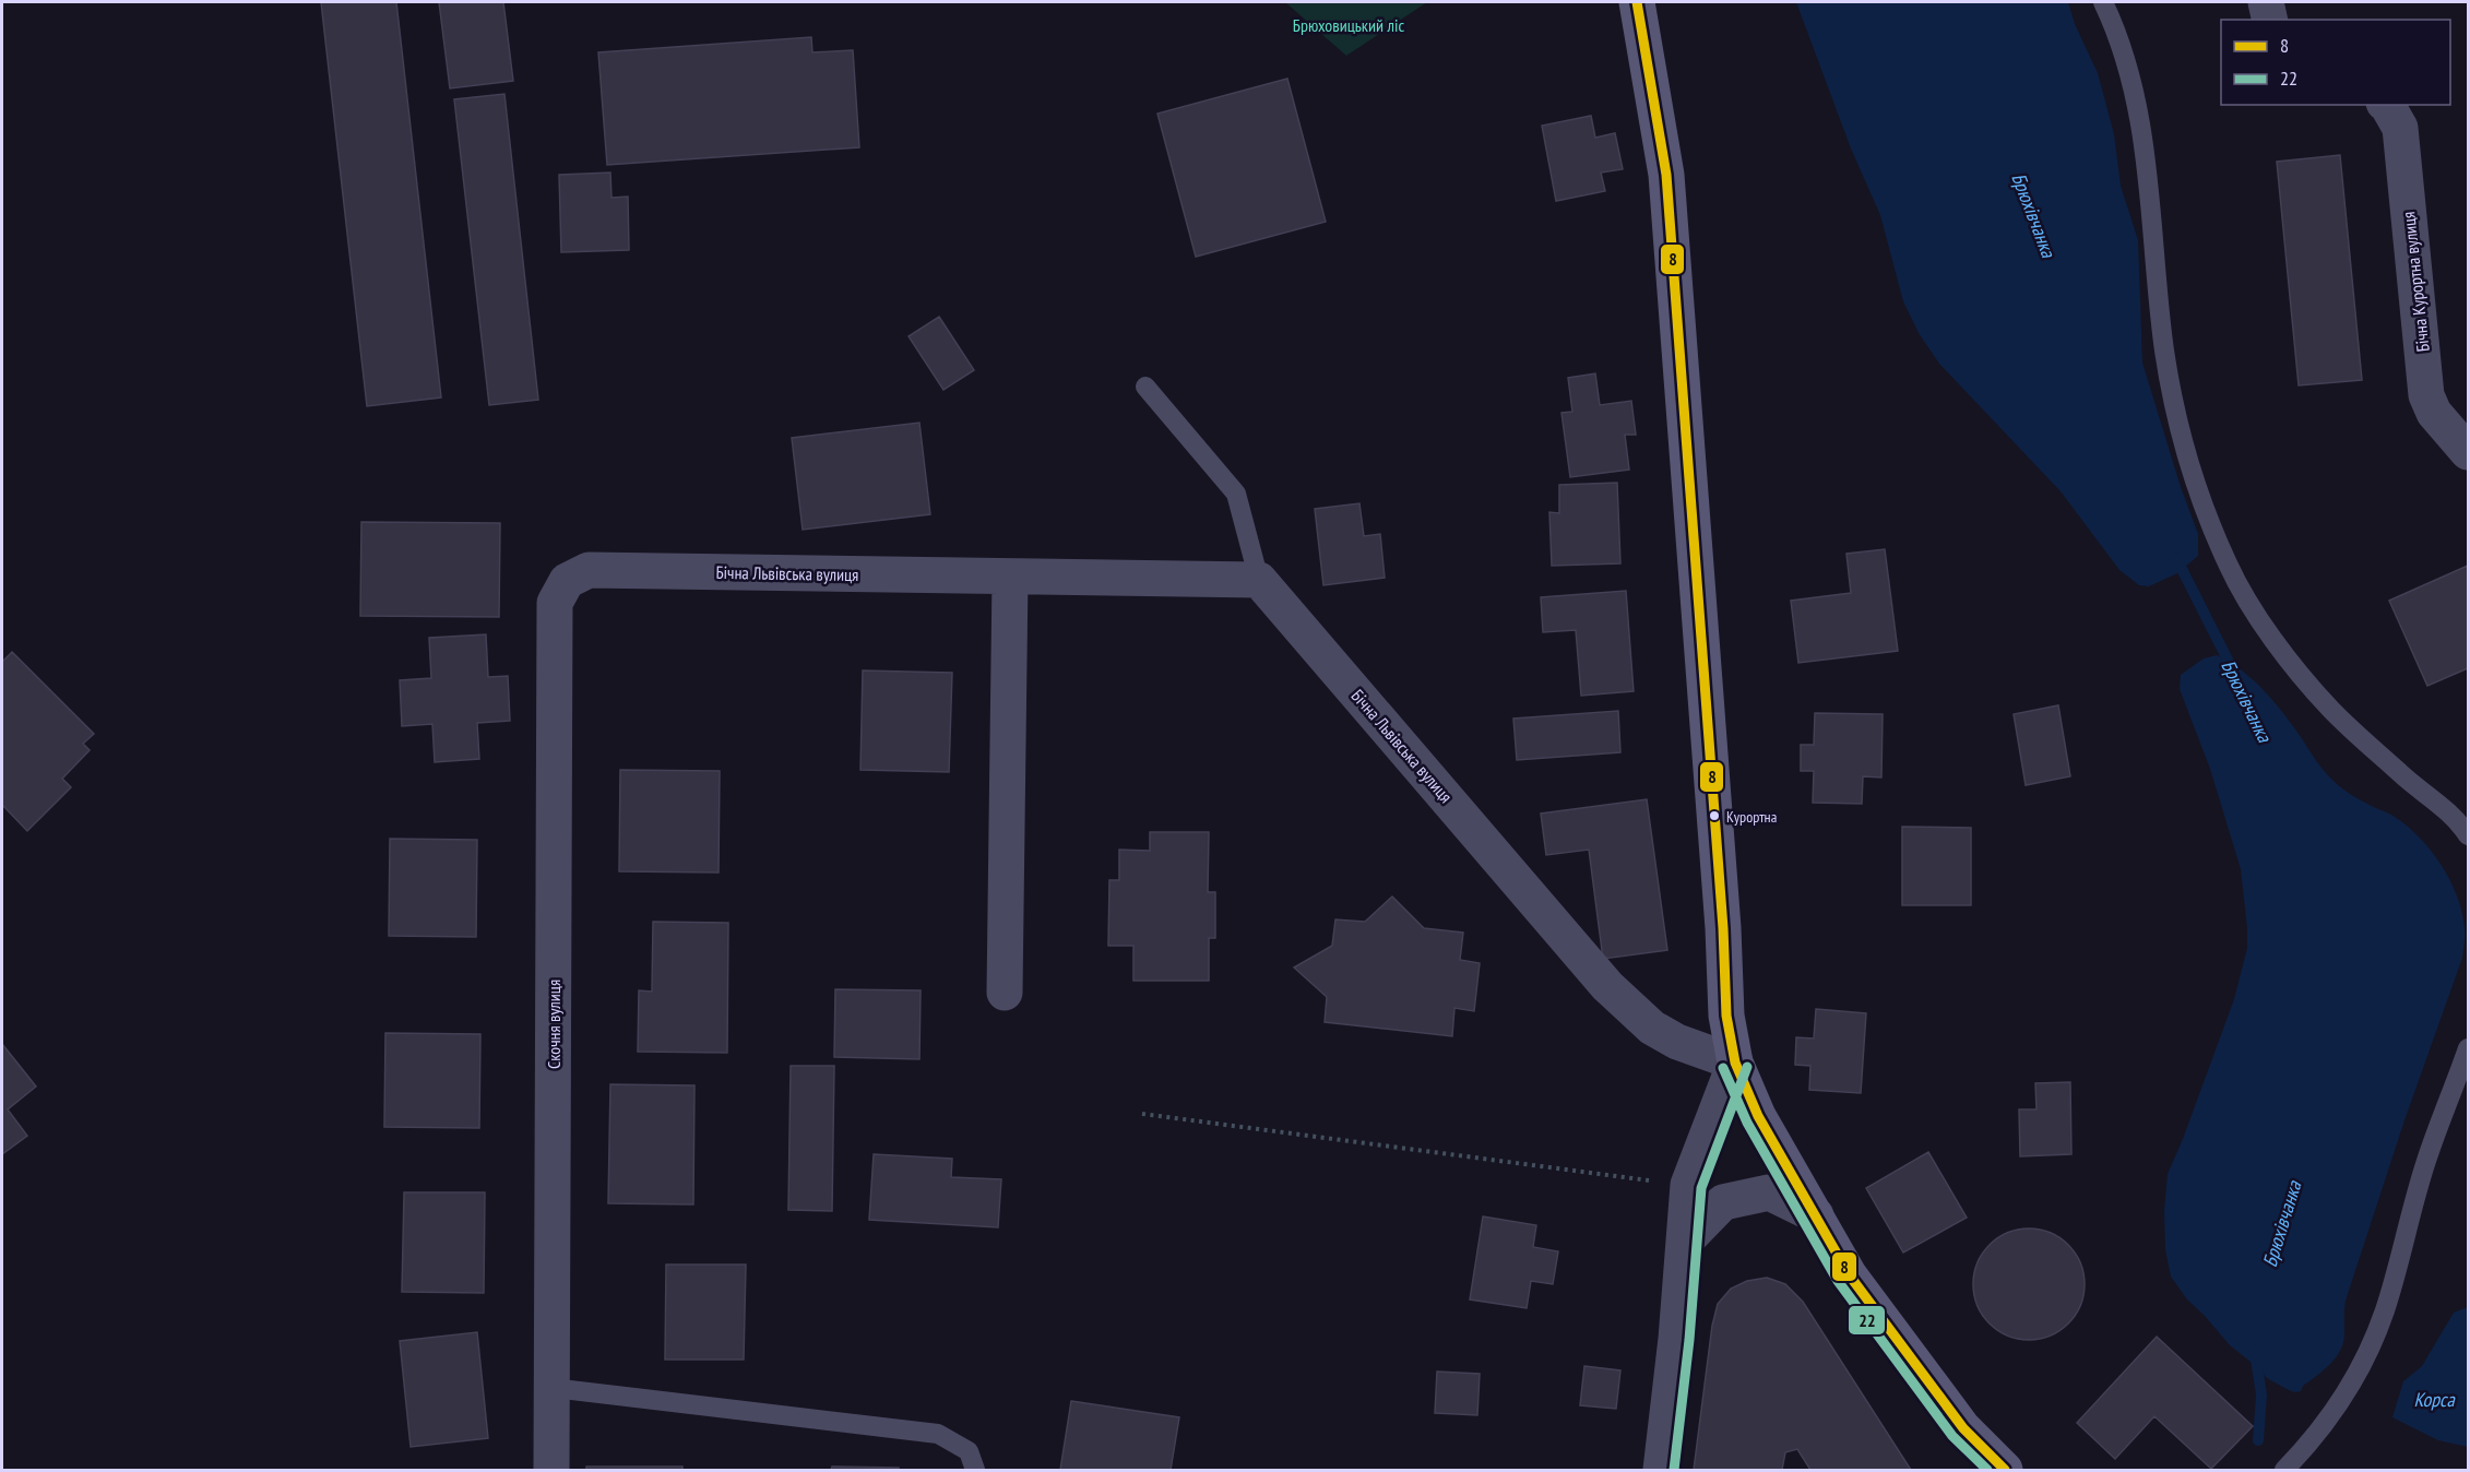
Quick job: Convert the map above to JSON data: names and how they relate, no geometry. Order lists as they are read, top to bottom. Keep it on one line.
{"streets":{"street":["Бічна Курортна вулиця","Бічна Львівська вулиця","Скочня вулиця"]},"crossings":[["Бічна Львівська вулиця","Скочня вулиця"]],"water":["Брюхівчанка","Корса"],"parks":["Брюховицький ліс"],"places":["Курортна"],"lines":["transit line 8","transit line 22"],"legend":["8","22"]}
